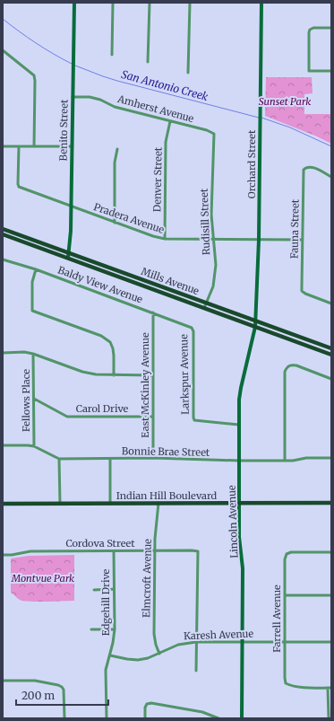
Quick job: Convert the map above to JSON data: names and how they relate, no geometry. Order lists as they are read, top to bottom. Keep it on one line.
{"streets":{"main road":["Mills Avenue","Indian Hill Boulevard"],"street":["Amherst Avenue","Benito Street","Orchard Street","Denver Street","Pradera Avenue","Rudisill Street","Fauna Street","Baldy View Avenue","Larkspur Avenue","East McKinley Avenue","Fellows Place","Carol Drive","Bonnie Brae Street","Lincoln Avenue","Cordova Street","Elmcroft Avenue","Edgehill Drive","Farrell Avenue","Karesh Avenue"]},"crossings":[["Amherst Avenue","Benito Street"],["Amherst Avenue","Denver Street"],["Amherst Avenue","Rudisill Street"],["Benito Street","Pradera Avenue"],["Benito Street","Mills Avenue"],["Orchard Street","Pradera Avenue"],["Orchard Street","Mills Avenue"],["Orchard Street","Lincoln Avenue"],["Denver Street","Pradera Avenue"],["Pradera Avenue","Rudisill Street"],["Pradera Avenue","Fauna Street"],["Rudisill Street","Mills Avenue"],["Mills Avenue","Lincoln Avenue"],["Baldy View Avenue","Larkspur Avenue"],["Baldy View Avenue","East McKinley Avenue"],["Larkspur Avenue","Lincoln Avenue"],["East McKinley Avenue","Carol Drive"],["East McKinley Avenue","Bonnie Brae Street"],["Fellows Place","Carol Drive"],["Fellows Place","Bonnie Brae Street"],["Bonnie Brae Street","Lincoln Avenue"],["Indian Hill Boulevard","Lincoln Avenue"],["Indian Hill Boulevard","Elmcroft Avenue"],["Lincoln Avenue","Karesh Avenue"],["Cordova Street","Elmcroft Avenue"],["Cordova Street","Edgehill Drive"],["Cordova Street","Karesh Avenue"],["Elmcroft Avenue","Karesh Avenue"],["Edgehill Drive","Karesh Avenue"],["Farrell Avenue","Karesh Avenue"]],"water":["San Antonio Creek"],"parks":["Sunset Park","Montvue Park"],"scale_bar":"200 m"}
